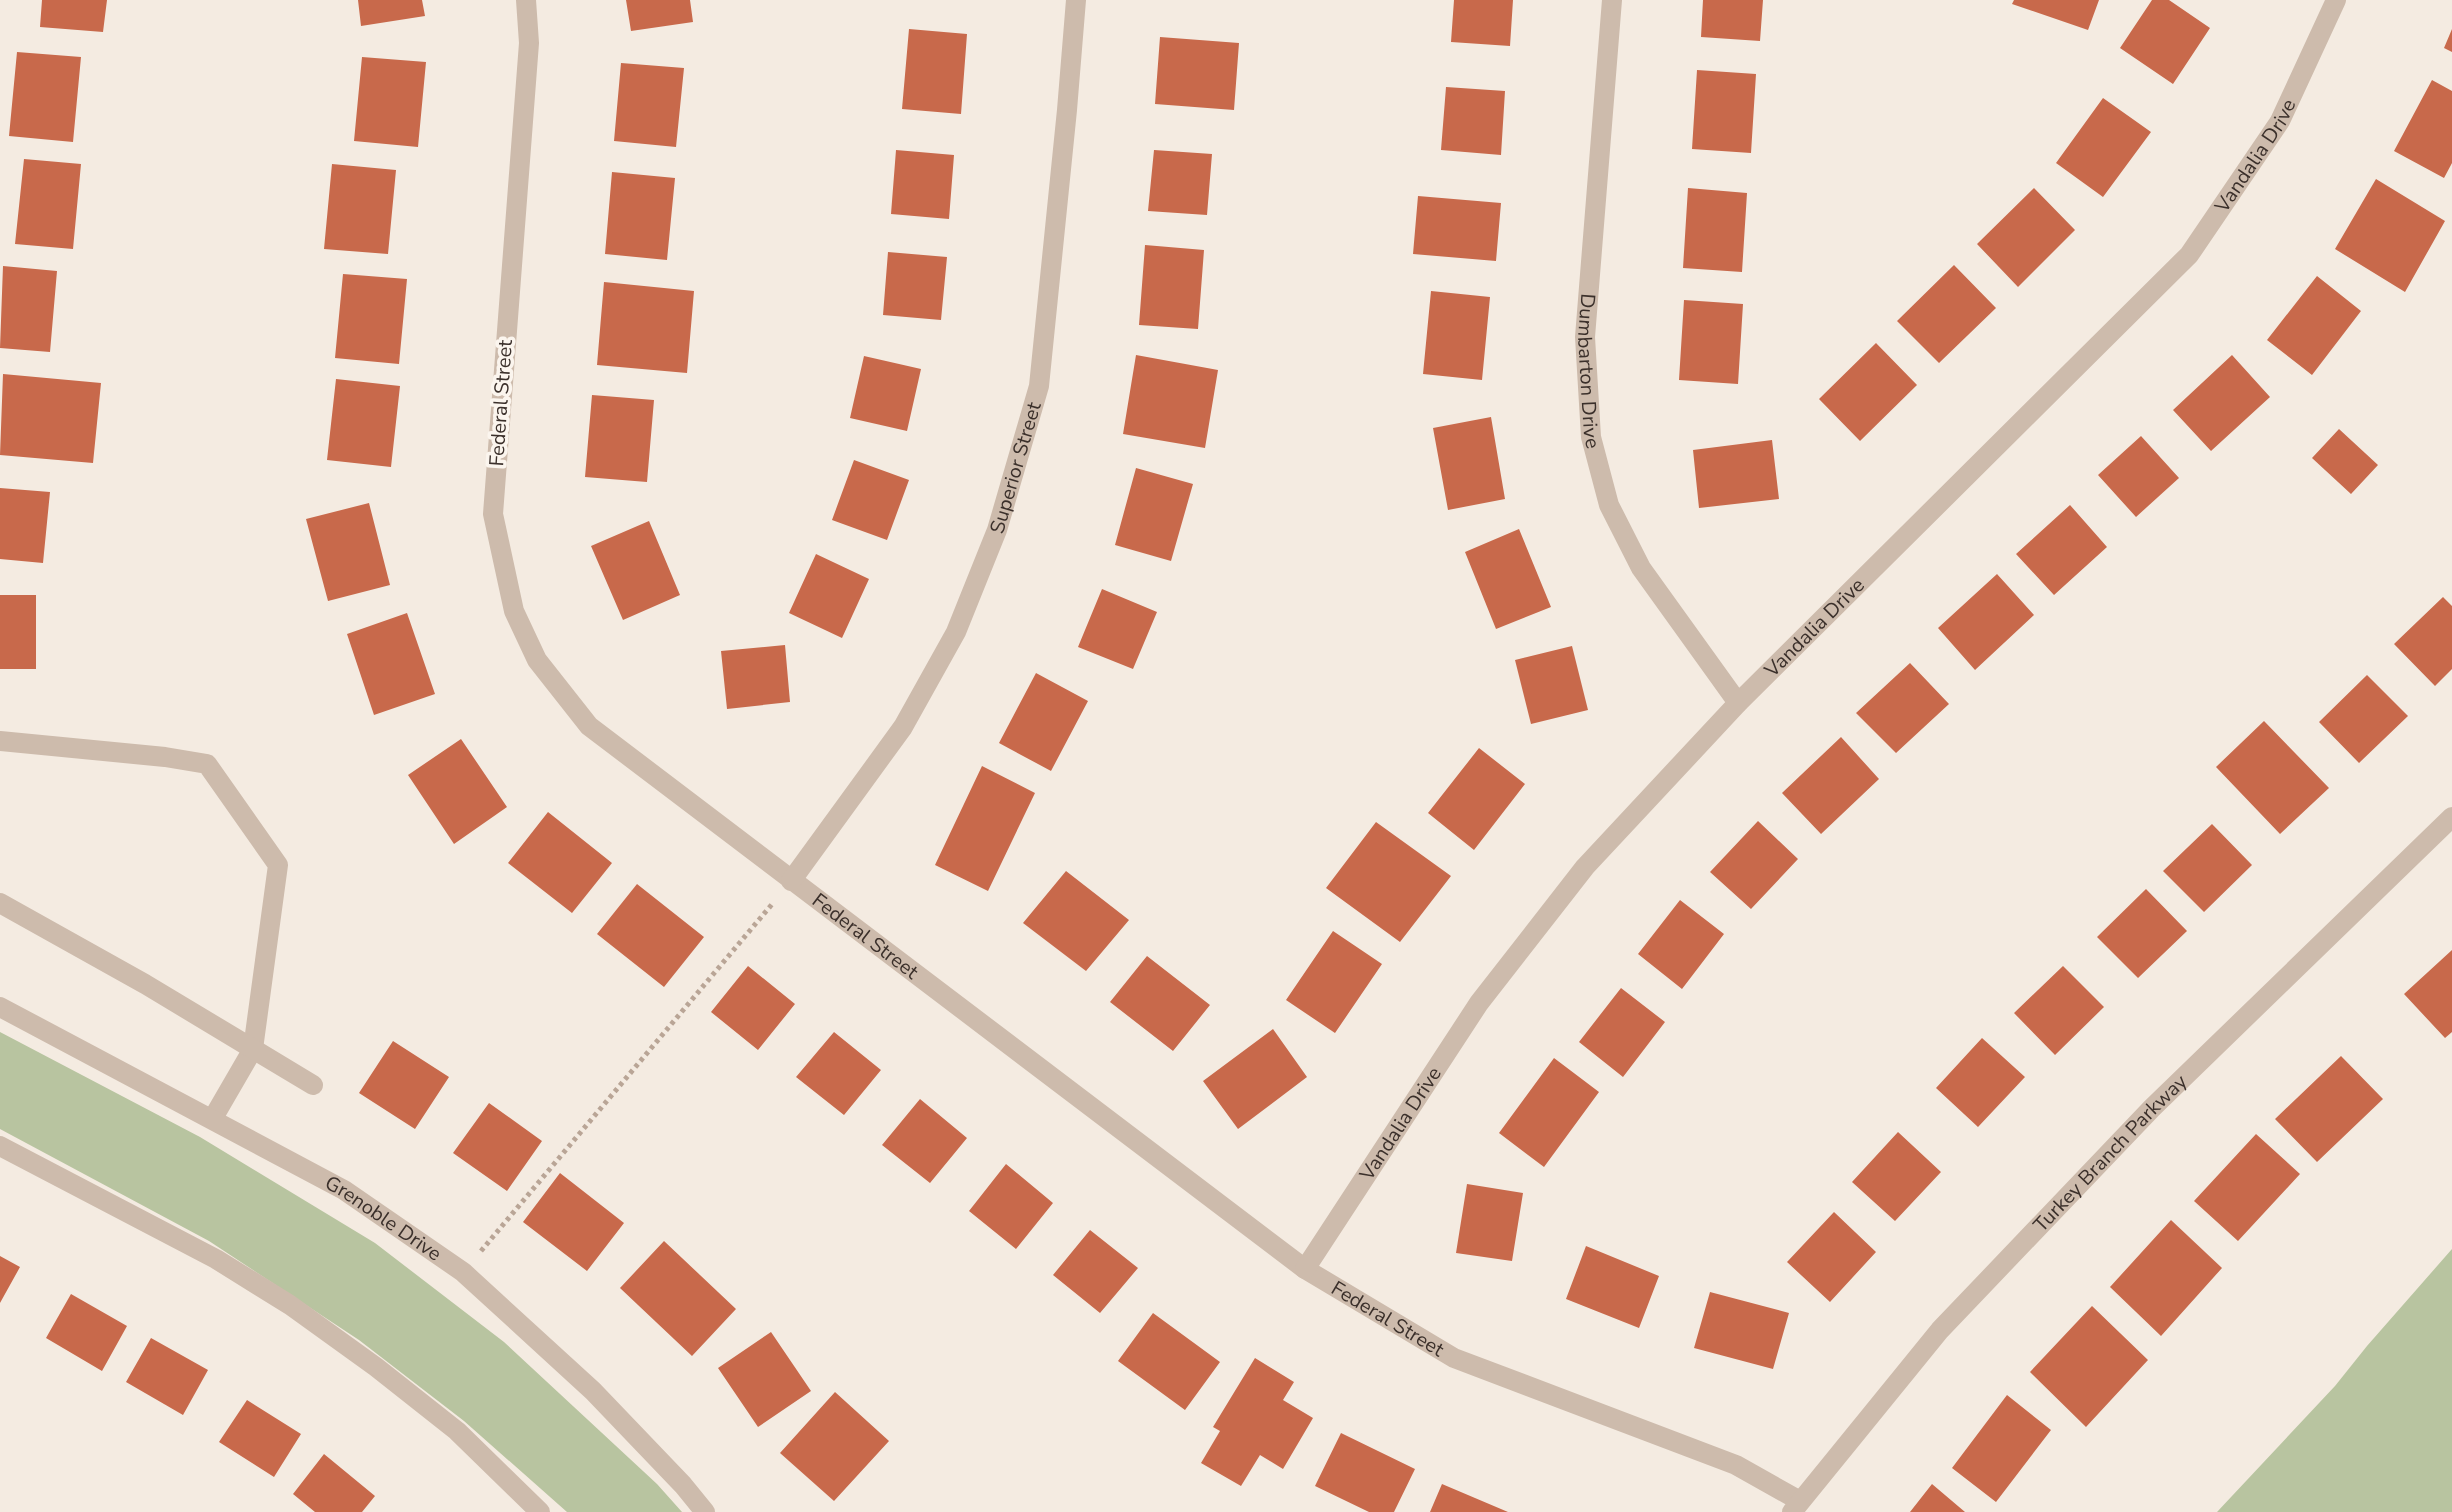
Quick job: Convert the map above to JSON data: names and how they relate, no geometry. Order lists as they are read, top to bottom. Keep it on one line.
{"streets":{"street":["Vandalia Drive","Dumbarton Drive","Federal Street","Superior Street","Turkey Branch Parkway","Grenoble Drive"]},"crossings":[["Vandalia Drive","Dumbarton Drive"],["Vandalia Drive","Federal Street"],["Federal Street","Superior Street"],["Federal Street","Turkey Branch Parkway"]]}
